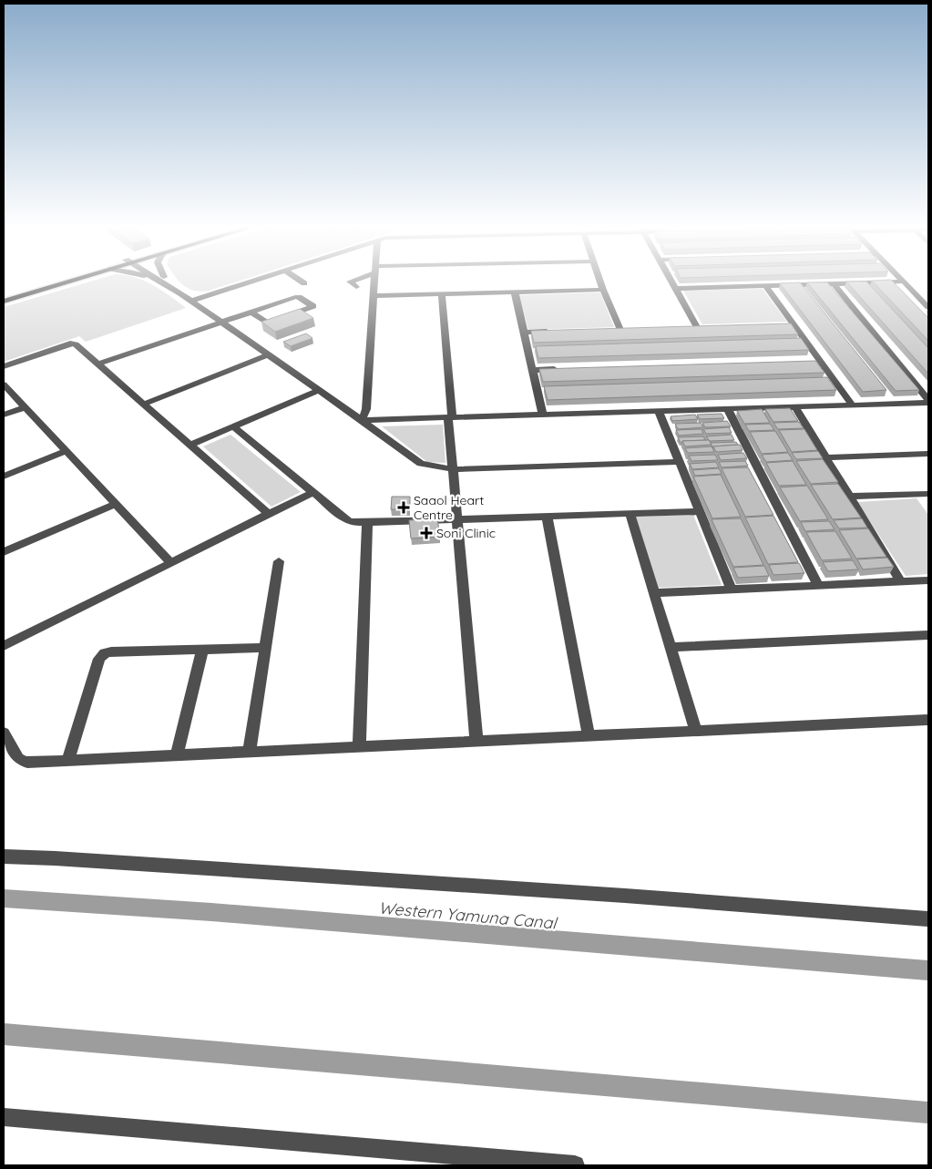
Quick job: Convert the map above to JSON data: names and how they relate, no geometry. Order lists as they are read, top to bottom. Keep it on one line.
{"water":["Western Yamuna Canal"],"places":{"health":["Saaol Heart Centre","Soni Clinic"]}}
